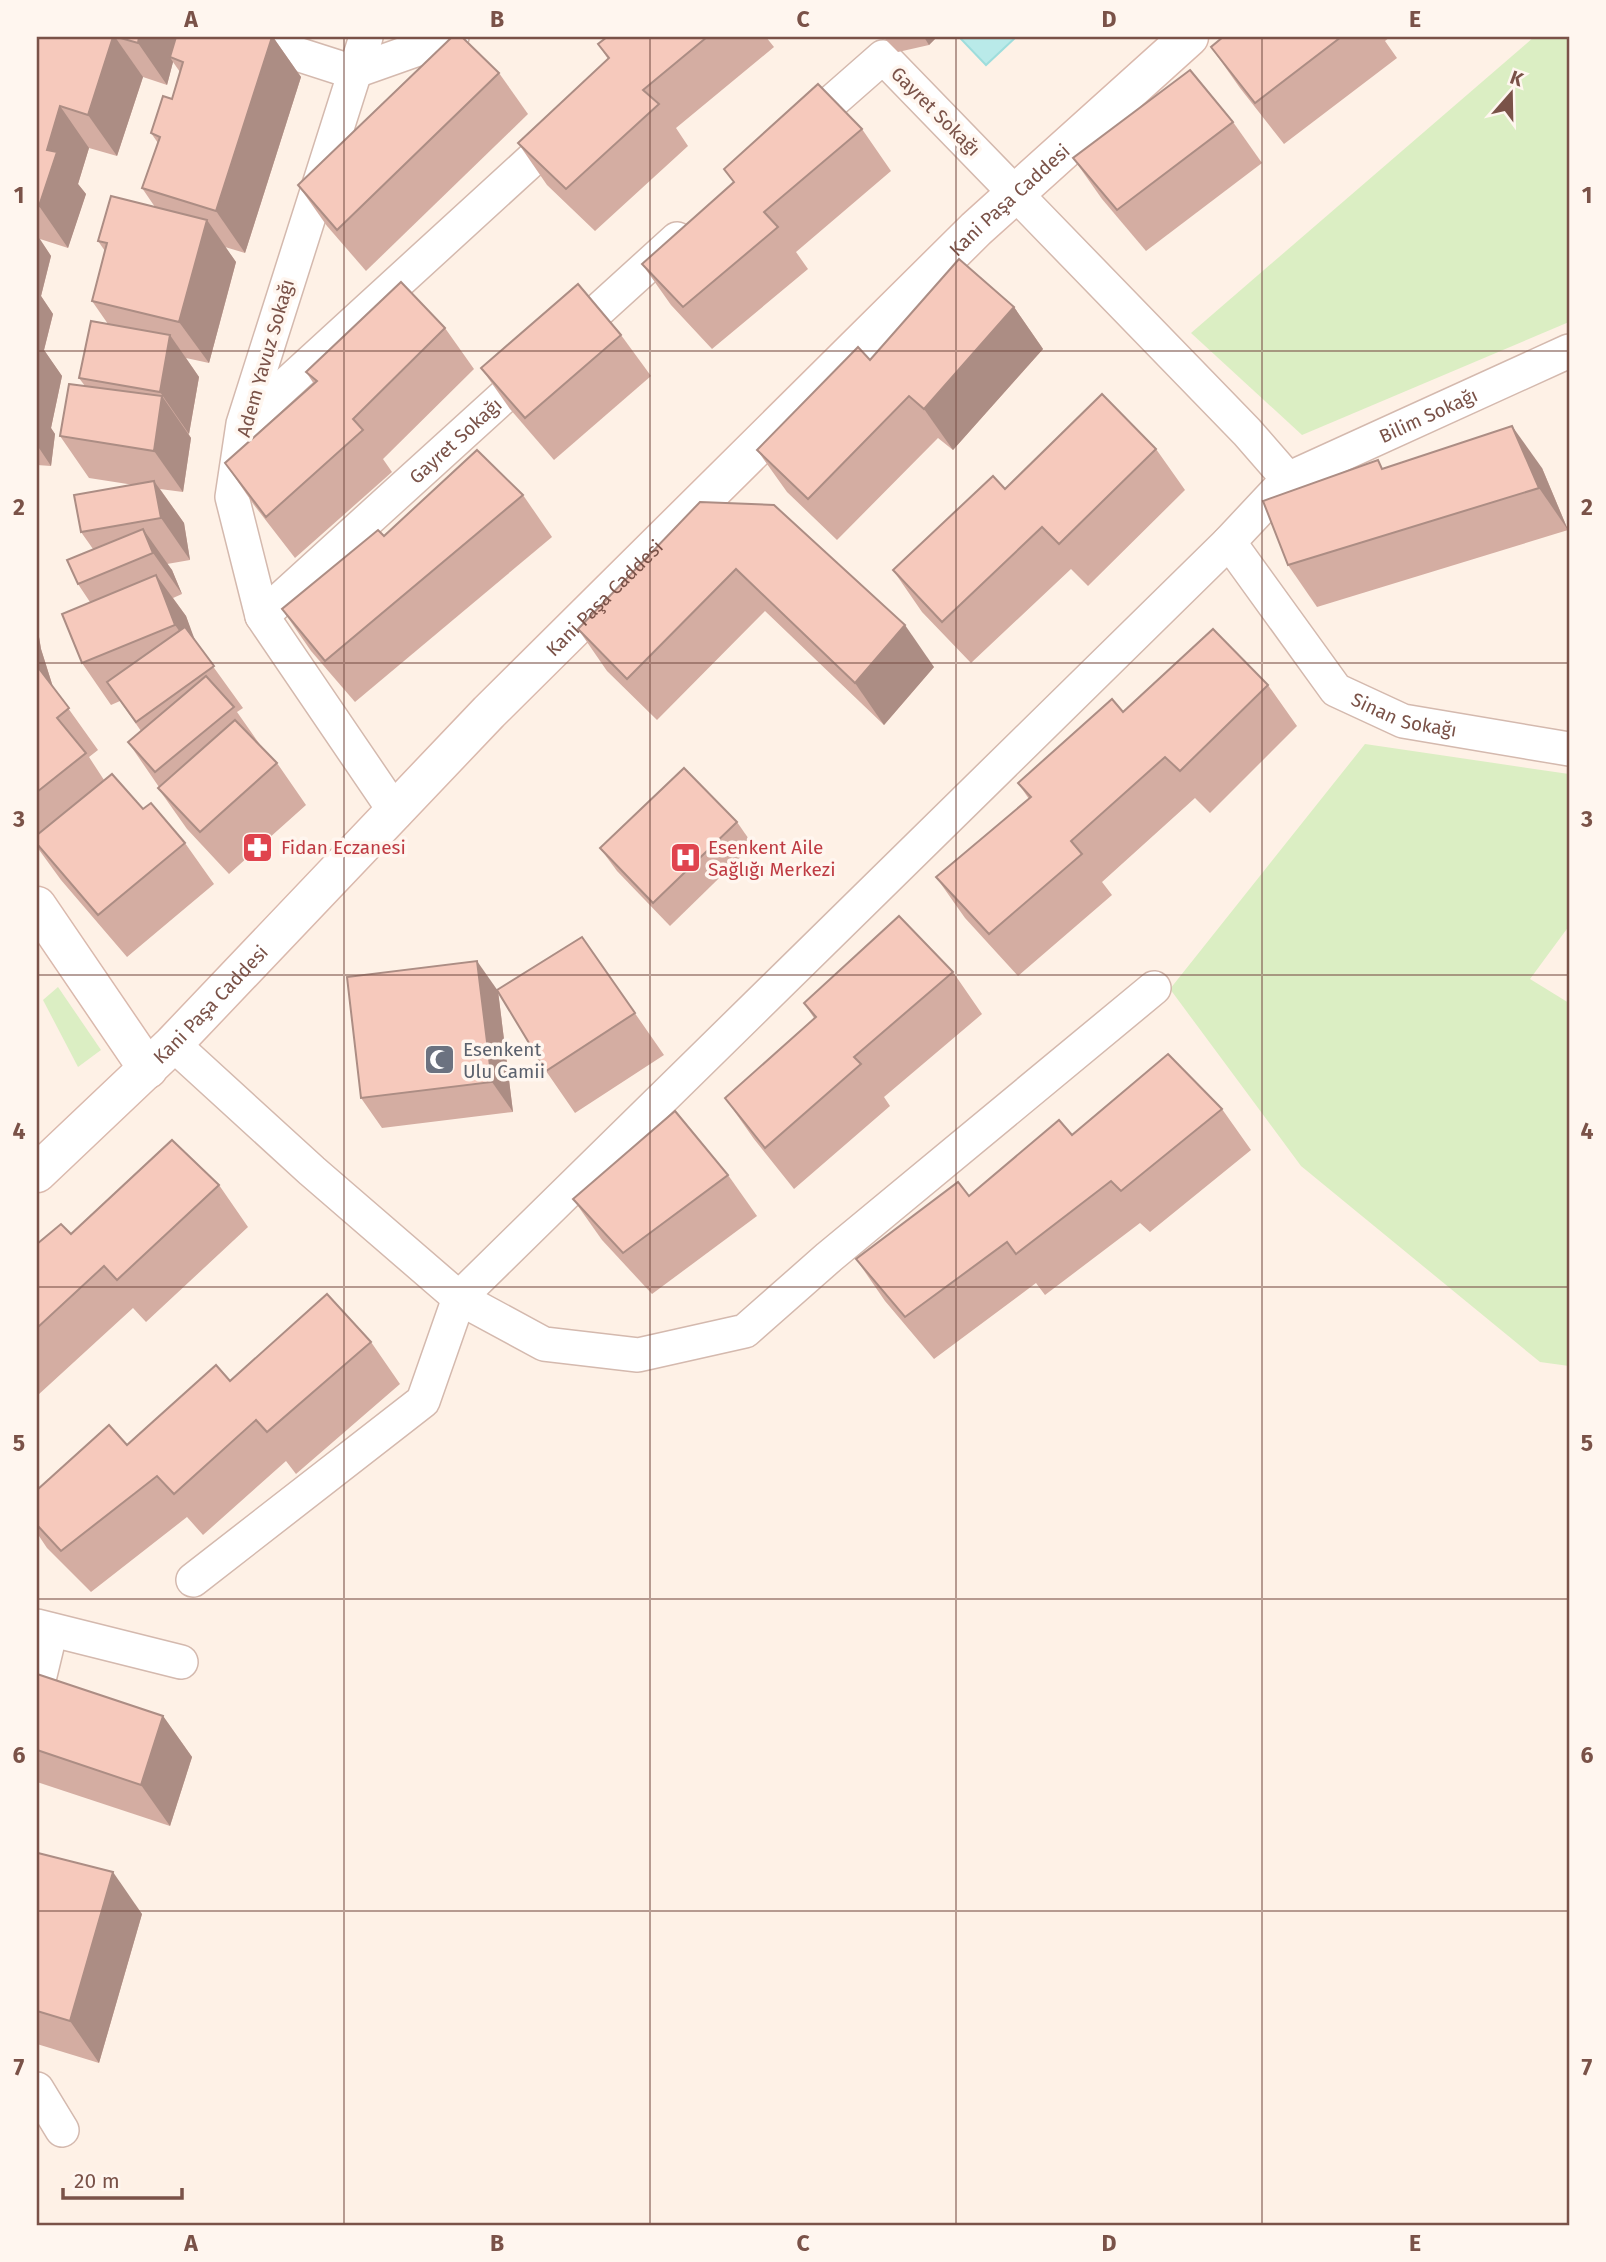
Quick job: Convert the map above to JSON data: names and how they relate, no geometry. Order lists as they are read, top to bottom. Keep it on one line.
{"streets":{"street":["Gayret Sokağı","Kani Paşa Caddesi","Adem Yavuz Sokağı","Bilim Sokağı","Sinan Sokağı"]},"crossings":[["Gayret Sokağı","Kani Paşa Caddesi"],["Gayret Sokağı","Adem Yavuz Sokağı"],["Gayret Sokağı","Bilim Sokağı"],["Kani Paşa Caddesi","Adem Yavuz Sokağı"]],"places":{"pharmacy":["Fidan Eczanesi"],"hospital":["Esenkent Aile Sağlığı Merkezi"],"mosque":["Esenkent Ulu Camii"]},"scale_bar":"20 m","north":"top","grid":{"columns":["A","B","C","D","E"],"rows":["1","2","3","4","5","6","7"]}}
